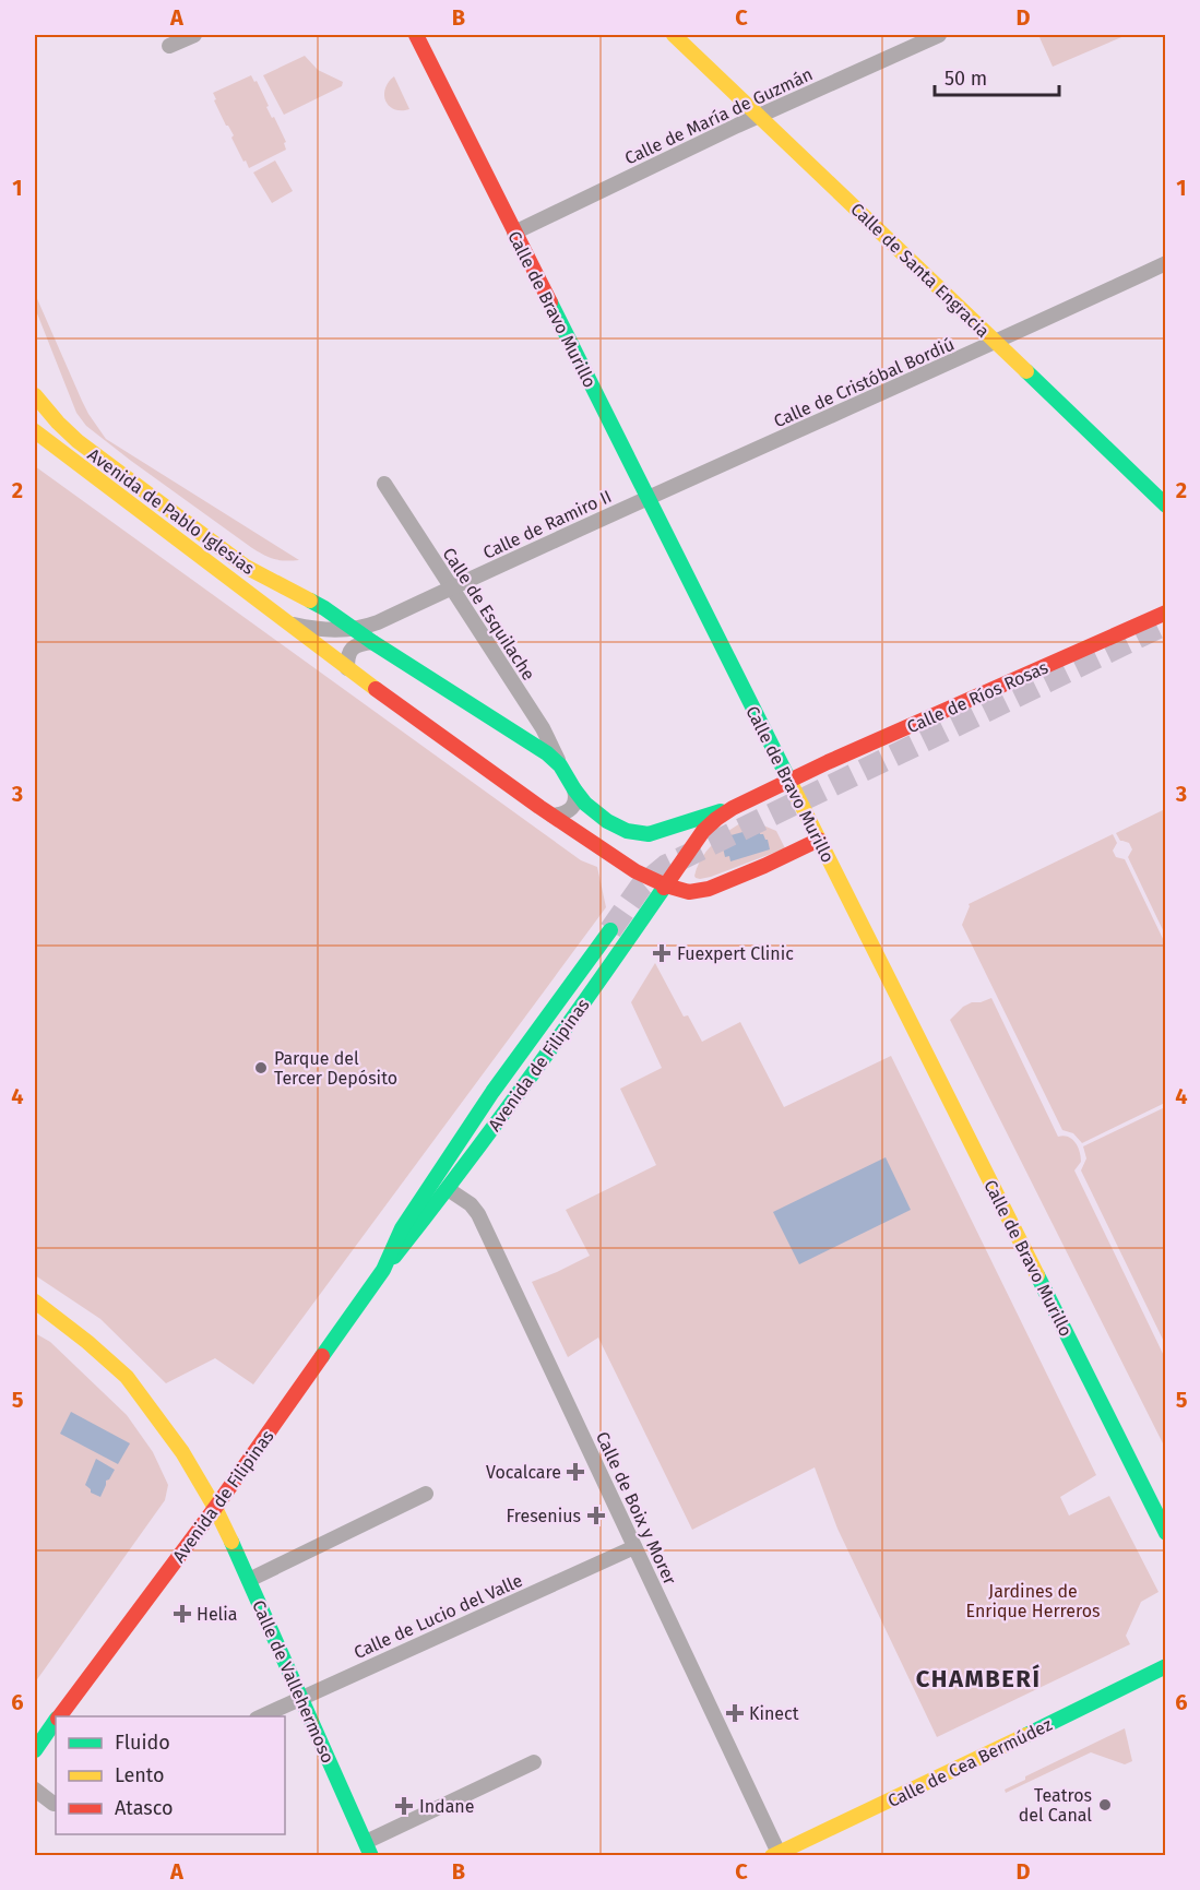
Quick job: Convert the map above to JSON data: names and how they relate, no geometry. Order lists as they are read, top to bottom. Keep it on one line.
{"streets":{"main road":["Calle de Santa Engracia","Calle de Bravo Murillo","Avenida de Pablo Iglesias","Calle de Ríos Rosas","Avenida de Filipinas","Calle de Vallehermoso","Calle de Cea Bermúdez"],"street":["Calle de María de Guzmán","Calle de Cristóbal Bordiú","Calle de Ramiro II","Calle de Esquilache","Calle de Boix y Morer","Calle de Lucio del Valle"]},"crossings":[["Calle de María de Guzmán","Calle de Santa Engracia"],["Calle de María de Guzmán","Calle de Bravo Murillo"],["Calle de Santa Engracia","Calle de Cristóbal Bordiú"],["Calle de Bravo Murillo","Calle de Cristóbal Bordiú"],["Calle de Bravo Murillo","Avenida de Pablo Iglesias"],["Calle de Bravo Murillo","Calle de Ramiro II"],["Calle de Bravo Murillo","Calle de Ríos Rosas"],["Calle de Cristóbal Bordiú","Calle de Ramiro II"],["Avenida de Pablo Iglesias","Calle de Ramiro II"],["Avenida de Pablo Iglesias","Calle de Esquilache"],["Avenida de Pablo Iglesias","Calle de Ríos Rosas"],["Avenida de Pablo Iglesias","Avenida de Filipinas"],["Calle de Ramiro II","Calle de Esquilache"],["Calle de Ríos Rosas","Avenida de Filipinas"],["Avenida de Filipinas","Calle de Boix y Morer"],["Avenida de Filipinas","Calle de Vallehermoso"],["Calle de Boix y Morer","Calle de Lucio del Valle"],["Calle de Boix y Morer","Calle de Cea Bermúdez"],["Calle de Lucio del Valle","Calle de Vallehermoso"]],"districts":["CHAMBERÍ"],"parks":["Jardines de Enrique Herreros"],"places":{"health":["Fuexpert Clinic","Vocalcare","Fresenius","Helia","Kinect","Indane"],"other":["Parque del Tercer Depósito","Teatros del Canal"]},"legend":["Fluido","Lento","Atasco"],"scale_bar":"50 m","grid":{"columns":["A","B","C","D"],"rows":["1","2","3","4","5","6"]}}
